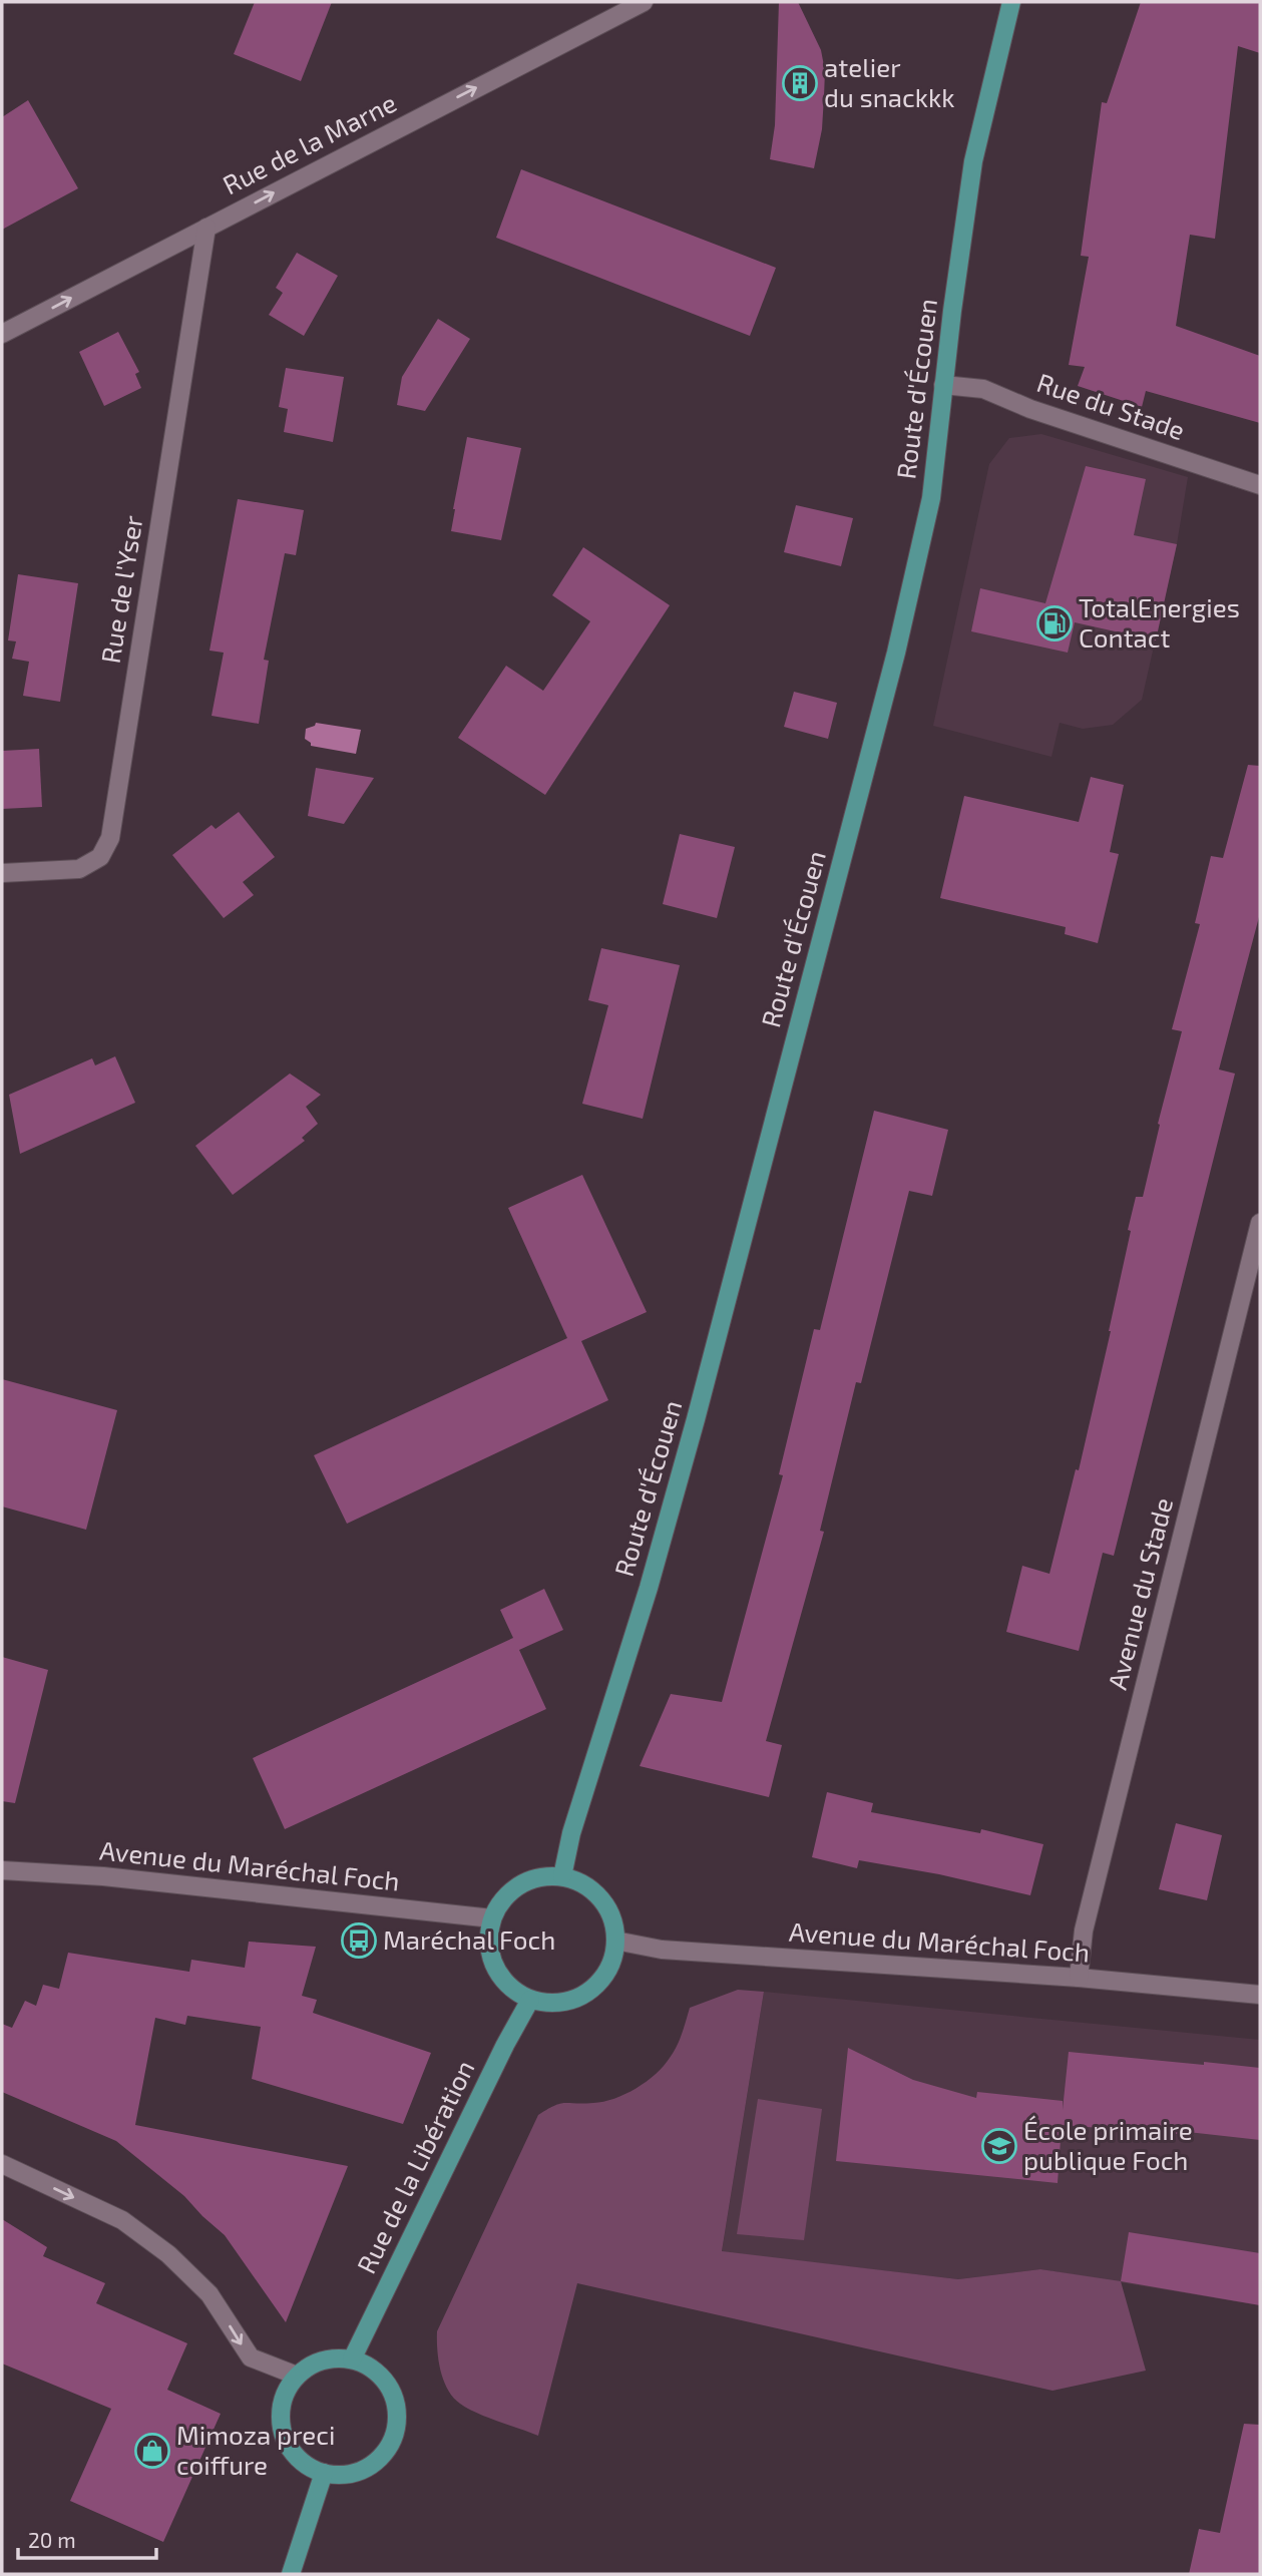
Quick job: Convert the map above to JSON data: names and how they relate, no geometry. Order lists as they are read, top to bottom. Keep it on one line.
{"streets":{"main road":["Route d'Écouen","Rue de la Libération"],"street":["Rue de la Marne","Rue du Stade","Rue de l'Yser","Avenue du Stade","Avenue du Maréchal Foch"]},"crossings":[["Rue de la Marne","Rue de l'Yser"],["Route d'Écouen","Rue du Stade"],["Route d'Écouen","Avenue du Maréchal Foch"],["Route d'Écouen","Rue de la Libération"],["Avenue du Stade","Avenue du Maréchal Foch"],["Avenue du Maréchal Foch","Rue de la Libération"]],"one_way":["Rue de la Marne"],"places":{"building":["atelier du snackkk"],"fuel station":["TotalEnergies Contact"],"bus stop":["Maréchal Foch"],"school or university":["École primaire publique Foch"],"shop":["Mimoza preci coiffure"]},"scale_bar":"20 m"}
